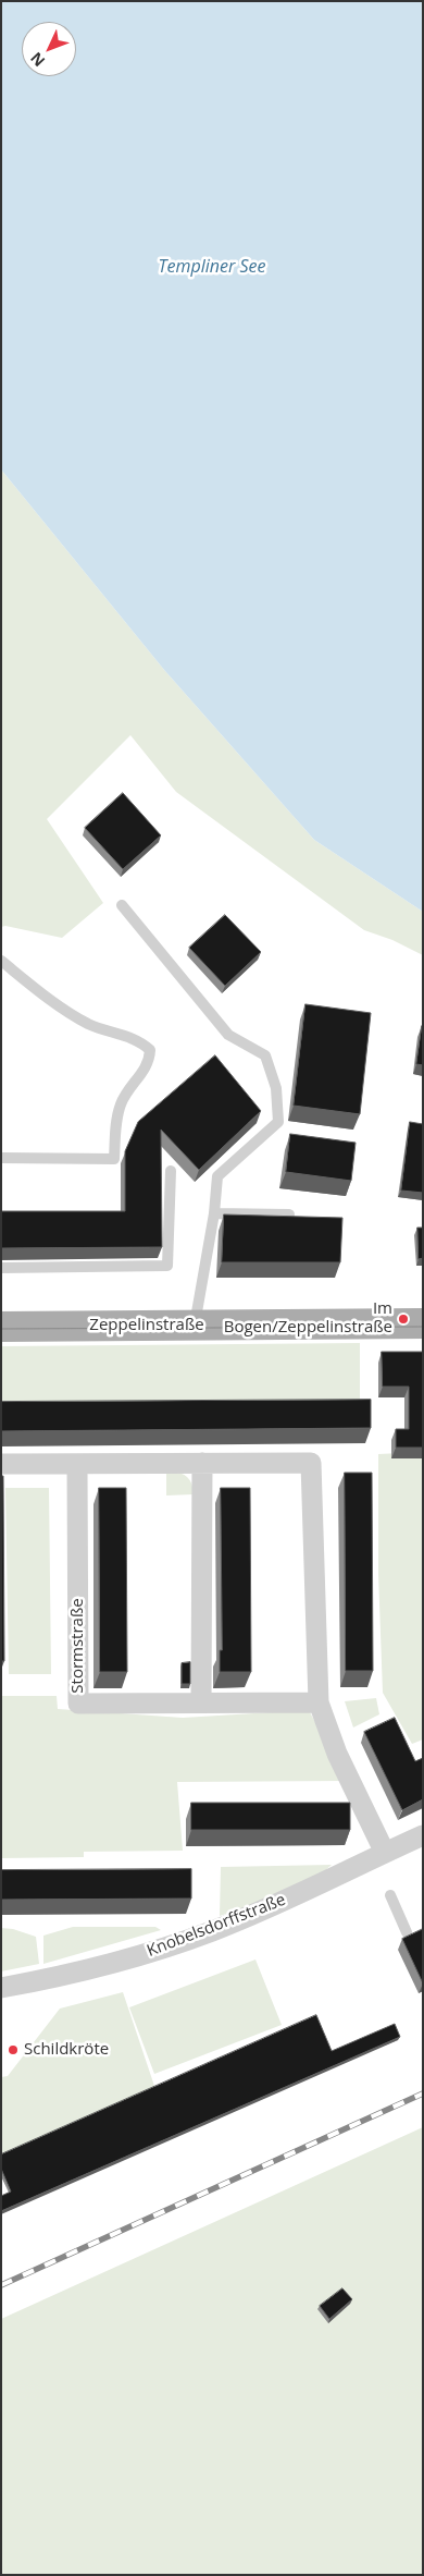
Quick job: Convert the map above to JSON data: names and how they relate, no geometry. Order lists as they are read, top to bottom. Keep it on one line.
{"streets":{"main road":["Zeppelinstraße"],"street":["Stormstraße","Knobelsdorffstraße"]},"water":["Templiner See"],"places":["Im Bogen/Zeppelinstraße","Schildkröte"],"north":"bottom left"}
